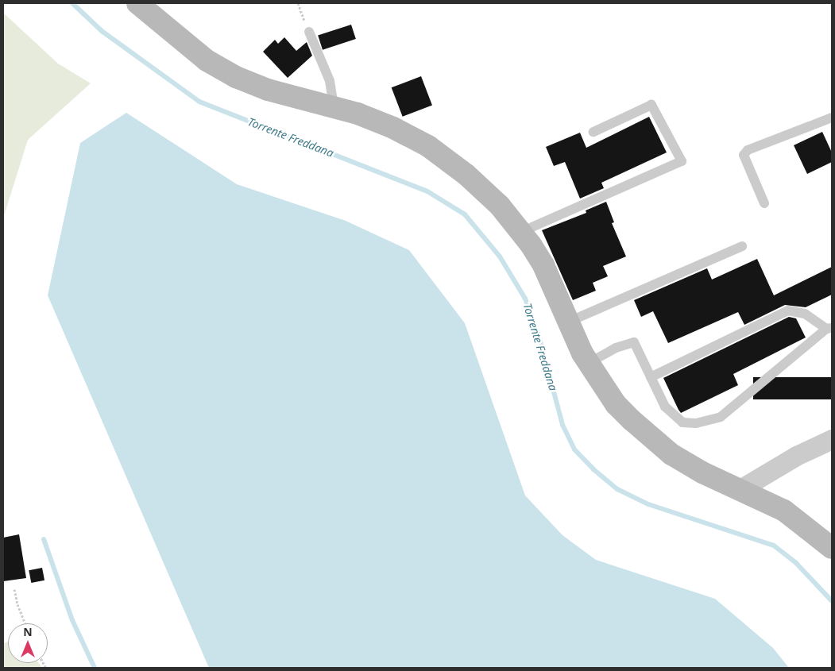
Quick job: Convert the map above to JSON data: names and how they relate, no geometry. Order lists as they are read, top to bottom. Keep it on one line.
{"water":["Torrente Freddana"],"north":"top"}
